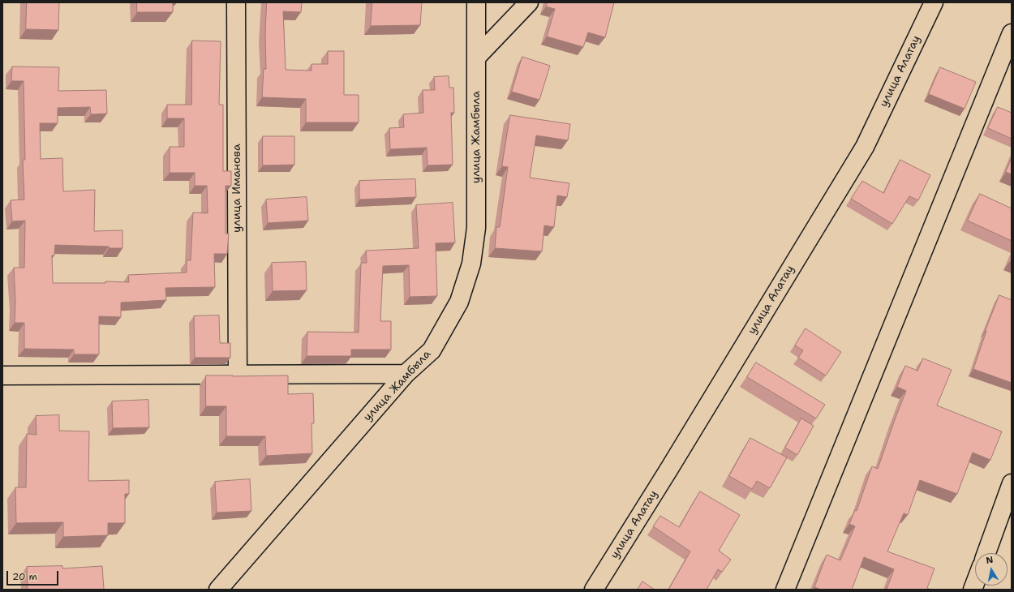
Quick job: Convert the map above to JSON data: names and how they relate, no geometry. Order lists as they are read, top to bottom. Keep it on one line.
{"streets":{"street":["улица Алатау","улица Жамбыла","улица Иманова"]},"scale_bar":"20 m","north":"top"}
